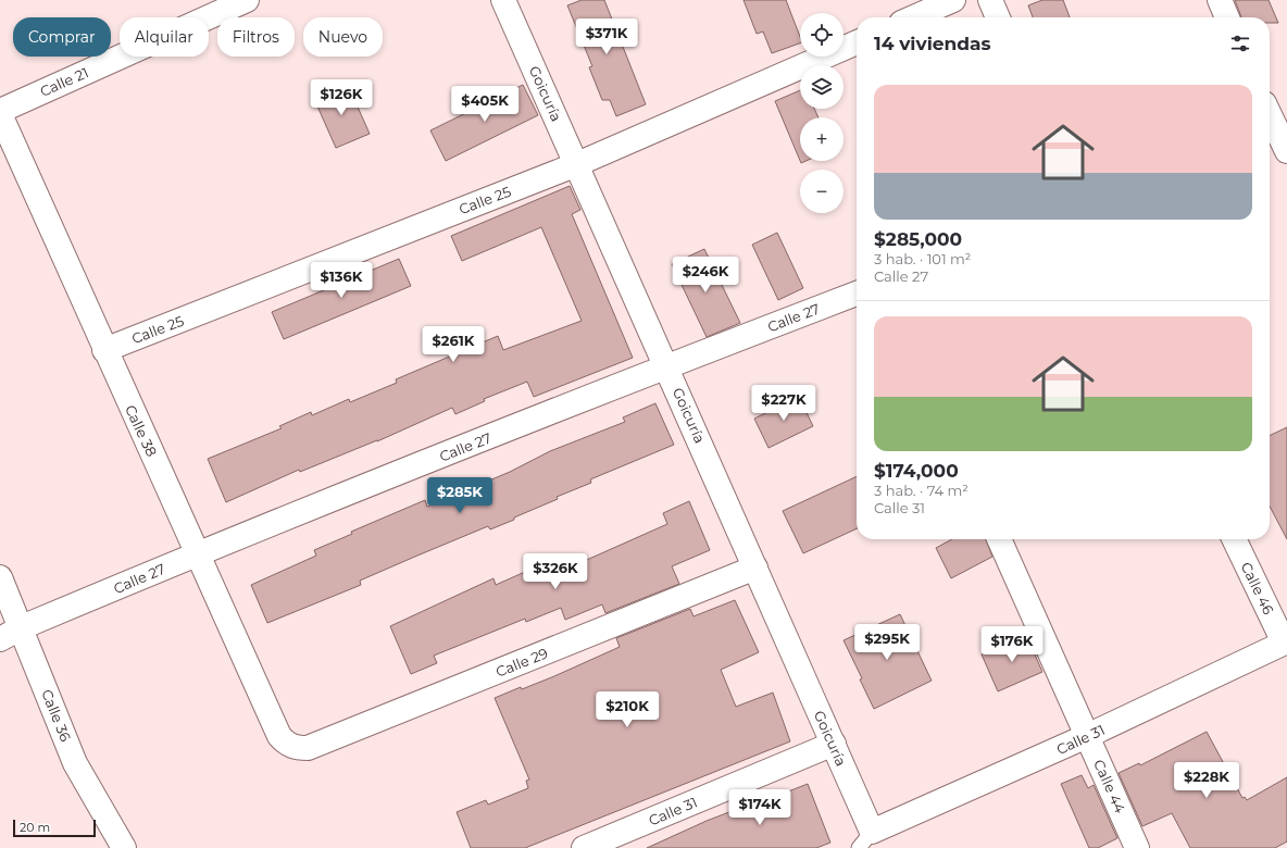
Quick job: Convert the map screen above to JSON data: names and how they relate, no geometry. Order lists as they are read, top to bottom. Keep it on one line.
{"streets":{"street":["Calle 21","Goicuría","Calle 25","Calle 27","Calle 38","Calle 46","Calle 29","Calle 36","Calle 31","Calle 44"]},"crossings":[["Calle 21","Calle 38"],["Goicuría","Calle 25"],["Goicuría","Calle 27"],["Goicuría","Calle 29"],["Goicuría","Calle 31"],["Calle 25","Calle 38"],["Calle 27","Calle 38"],["Calle 27","Calle 36"],["Calle 38","Calle 29"],["Calle 46","Calle 31"],["Calle 31","Calle 44"]],"scale_bar":"20 m","page":{"map_buttons":["+","−"],"chip":["Comprar","Alquilar","Filtros","Nuevo"],"heading":"14 viviendas","price":["$371K","$126K","$405K","$246K","$136K","$261K","$227K","$285K","$326K","$295K","$176K","$210K","$228K","$174K"],"list":[{"name":"$285,000","note":"3 hab. · 101 m² · Calle 27"},{"name":"$174,000","note":"3 hab. · 74 m² · Calle 31"}],"scale":"20 m"}}
